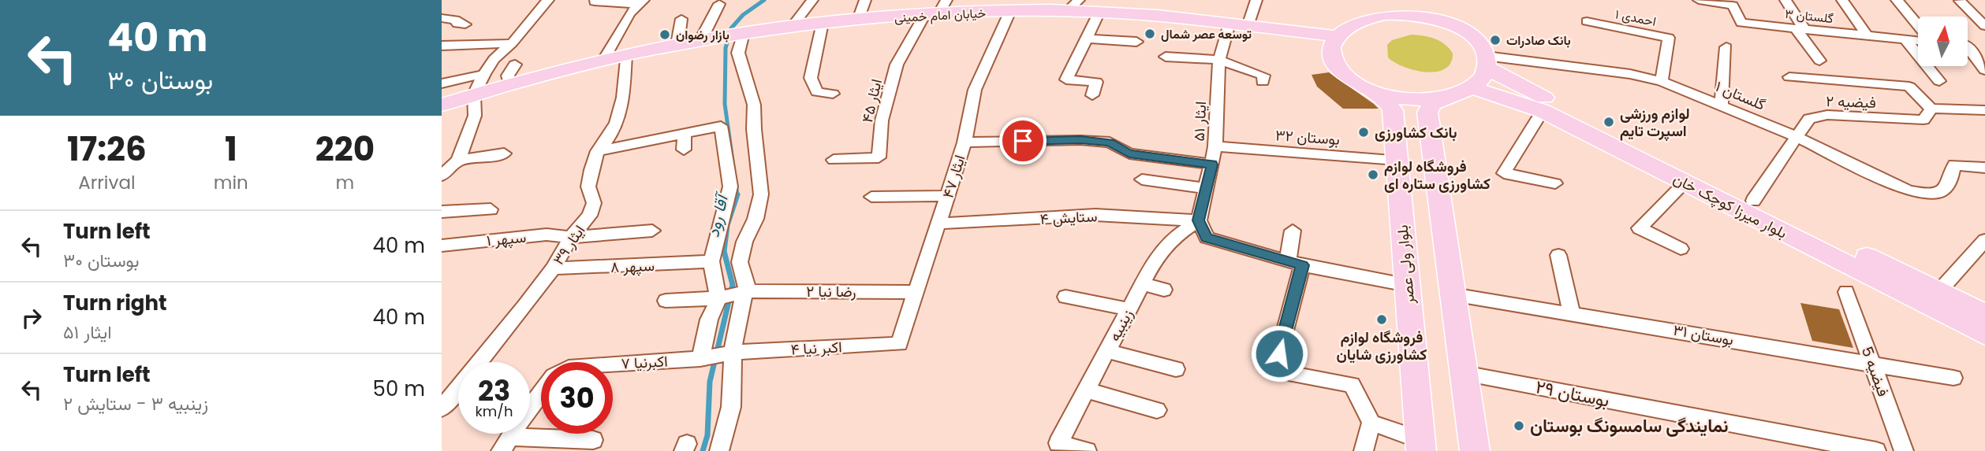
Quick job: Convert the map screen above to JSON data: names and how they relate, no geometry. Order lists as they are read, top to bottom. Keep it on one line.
{"streets":{"main road":["خیابان امام خمینی","بلوار میرزا کوچک خان","بلوار ولی عصر"],"street":["گلستان ۳","احمدی ۱","گلستان ۱","ایثار ۴۵","فیضیه ۲","ایثار ۵۱","بوستان ۳۲","ایثار ۴۷","ستایش ۴","سپهر ۱","ایثار ۳۹","سپهر ۸","رضا نیا ۲","زینبیه","بوستان ۳۱","اکبر نیا ۴","اکبرنیا ۷","فیضیه 5","بوستان ۲۹"]},"crossings":[["خیابان امام خمینی","گلستان ۱"],["خیابان امام خمینی","ایثار ۴۵"],["خیابان امام خمینی","ایثار ۵۱"],["خیابان امام خمینی","ایثار ۴۷"],["خیابان امام خمینی","بلوار میرزا کوچک خان"],["خیابان امام خمینی","بلوار ولی عصر"],["احمدی ۱","گلستان ۱"],["گلستان ۱","فیضیه ۲"],["گلستان ۱","بلوار میرزا کوچک خان"],["گلستان ۱","بلوار ولی عصر"],["فیضیه ۲","بلوار میرزا کوچک خان"],["ایثار ۵۱","بوستان ۳۲"],["ایثار ۵۱","ستایش ۴"],["ایثار ۵۱","زینبیه"],["بوستان ۳۲","بلوار ولی عصر"],["ایثار ۴۷","ستایش ۴"],["ایثار ۴۷","رضا نیا ۲"],["ایثار ۴۷","اکبر نیا ۴"],["بلوار میرزا کوچک خان","بلوار ولی عصر"],["ستایش ۴","زینبیه"],["سپهر ۱","ایثار ۳۹"],["ایثار ۳۹","سپهر ۸"],["بوستان ۳۱","فیضیه 5"],["اکبر نیا ۴","اکبرنیا ۷"]],"water":["آقا رود"],"places":["توسعه عصر شمال","بازار رضوان","بانک صادرات","لوازم ورزشی اسپرت تایم","بانک کشاورزی","فروشگاه لوازم کشاورزی ستاره ای","فروشگاه لوازم کشاورزی شایان","نمایندگی سامسونگ بوستان"],"north":"top","page":{"turn":["40 m","بوستان ۳۰"],"eta":["17:26","Arrival","1","min","220","m"],"list":[{"name":"Turn left","note":"بوستان ۳۰","value":"40 m"},{"name":"Turn right","note":"ایثار ۵۱","value":"40 m"},{"name":"Turn left","note":"زینبیه ۳ - ستایش ۲","value":"50 m"}],"speed":"23 km/h","limit":"30"}}
